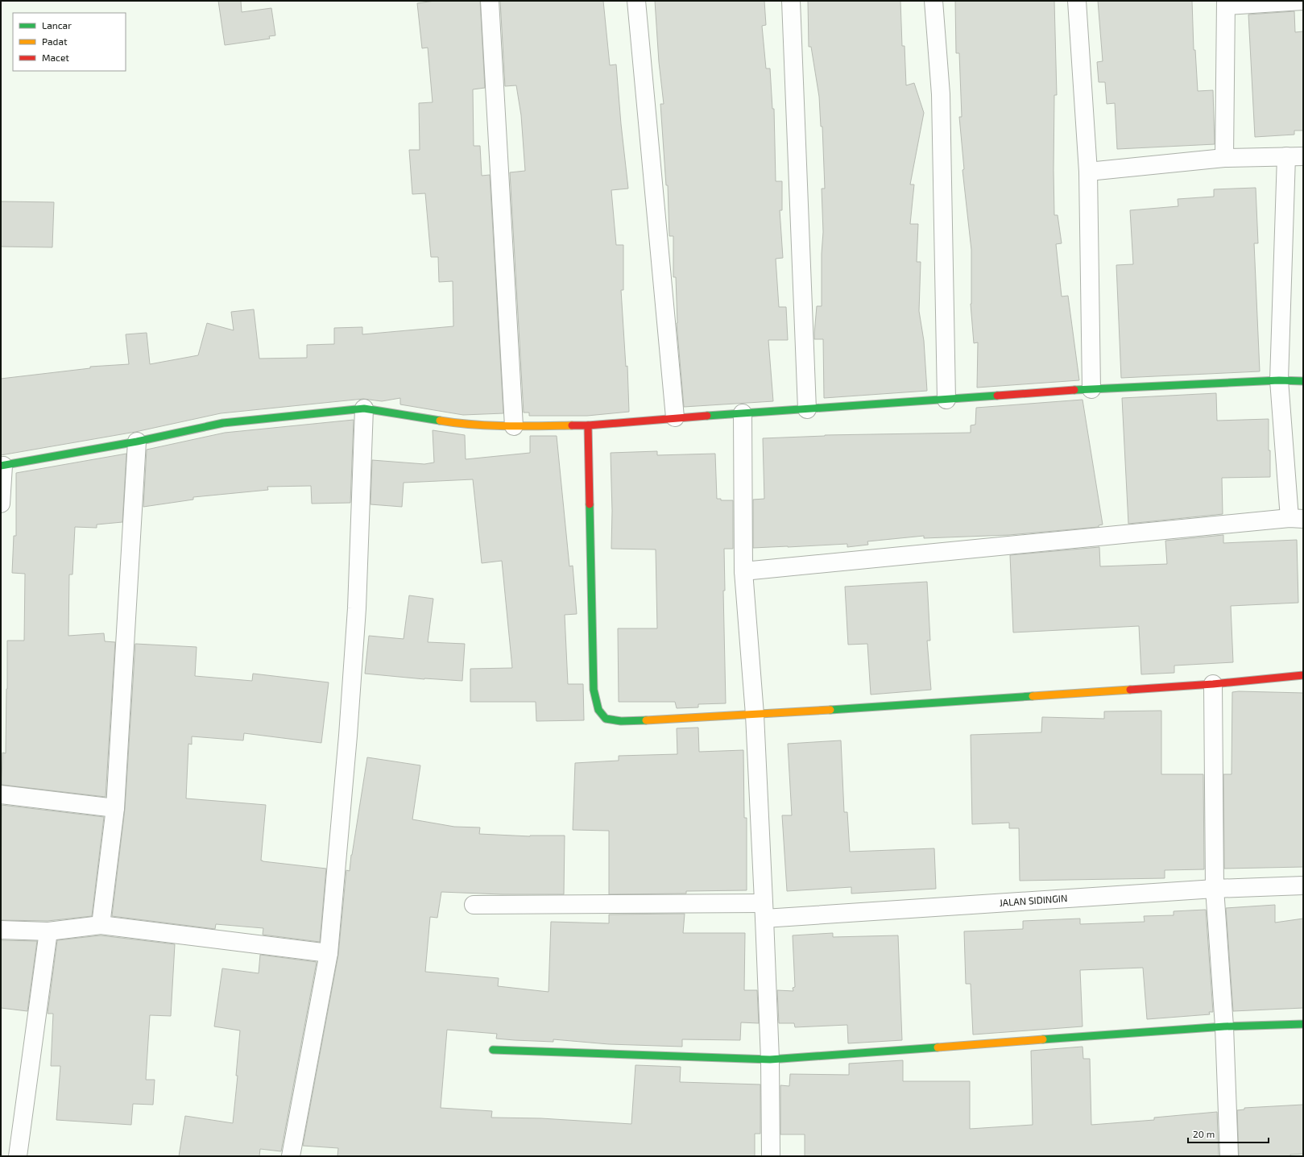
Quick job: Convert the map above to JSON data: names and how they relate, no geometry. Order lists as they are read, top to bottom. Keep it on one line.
{"streets":{"street":["JALAN SIDINGIN"]},"legend":["Lancar","Padat","Macet"],"scale_bar":"20 m"}
